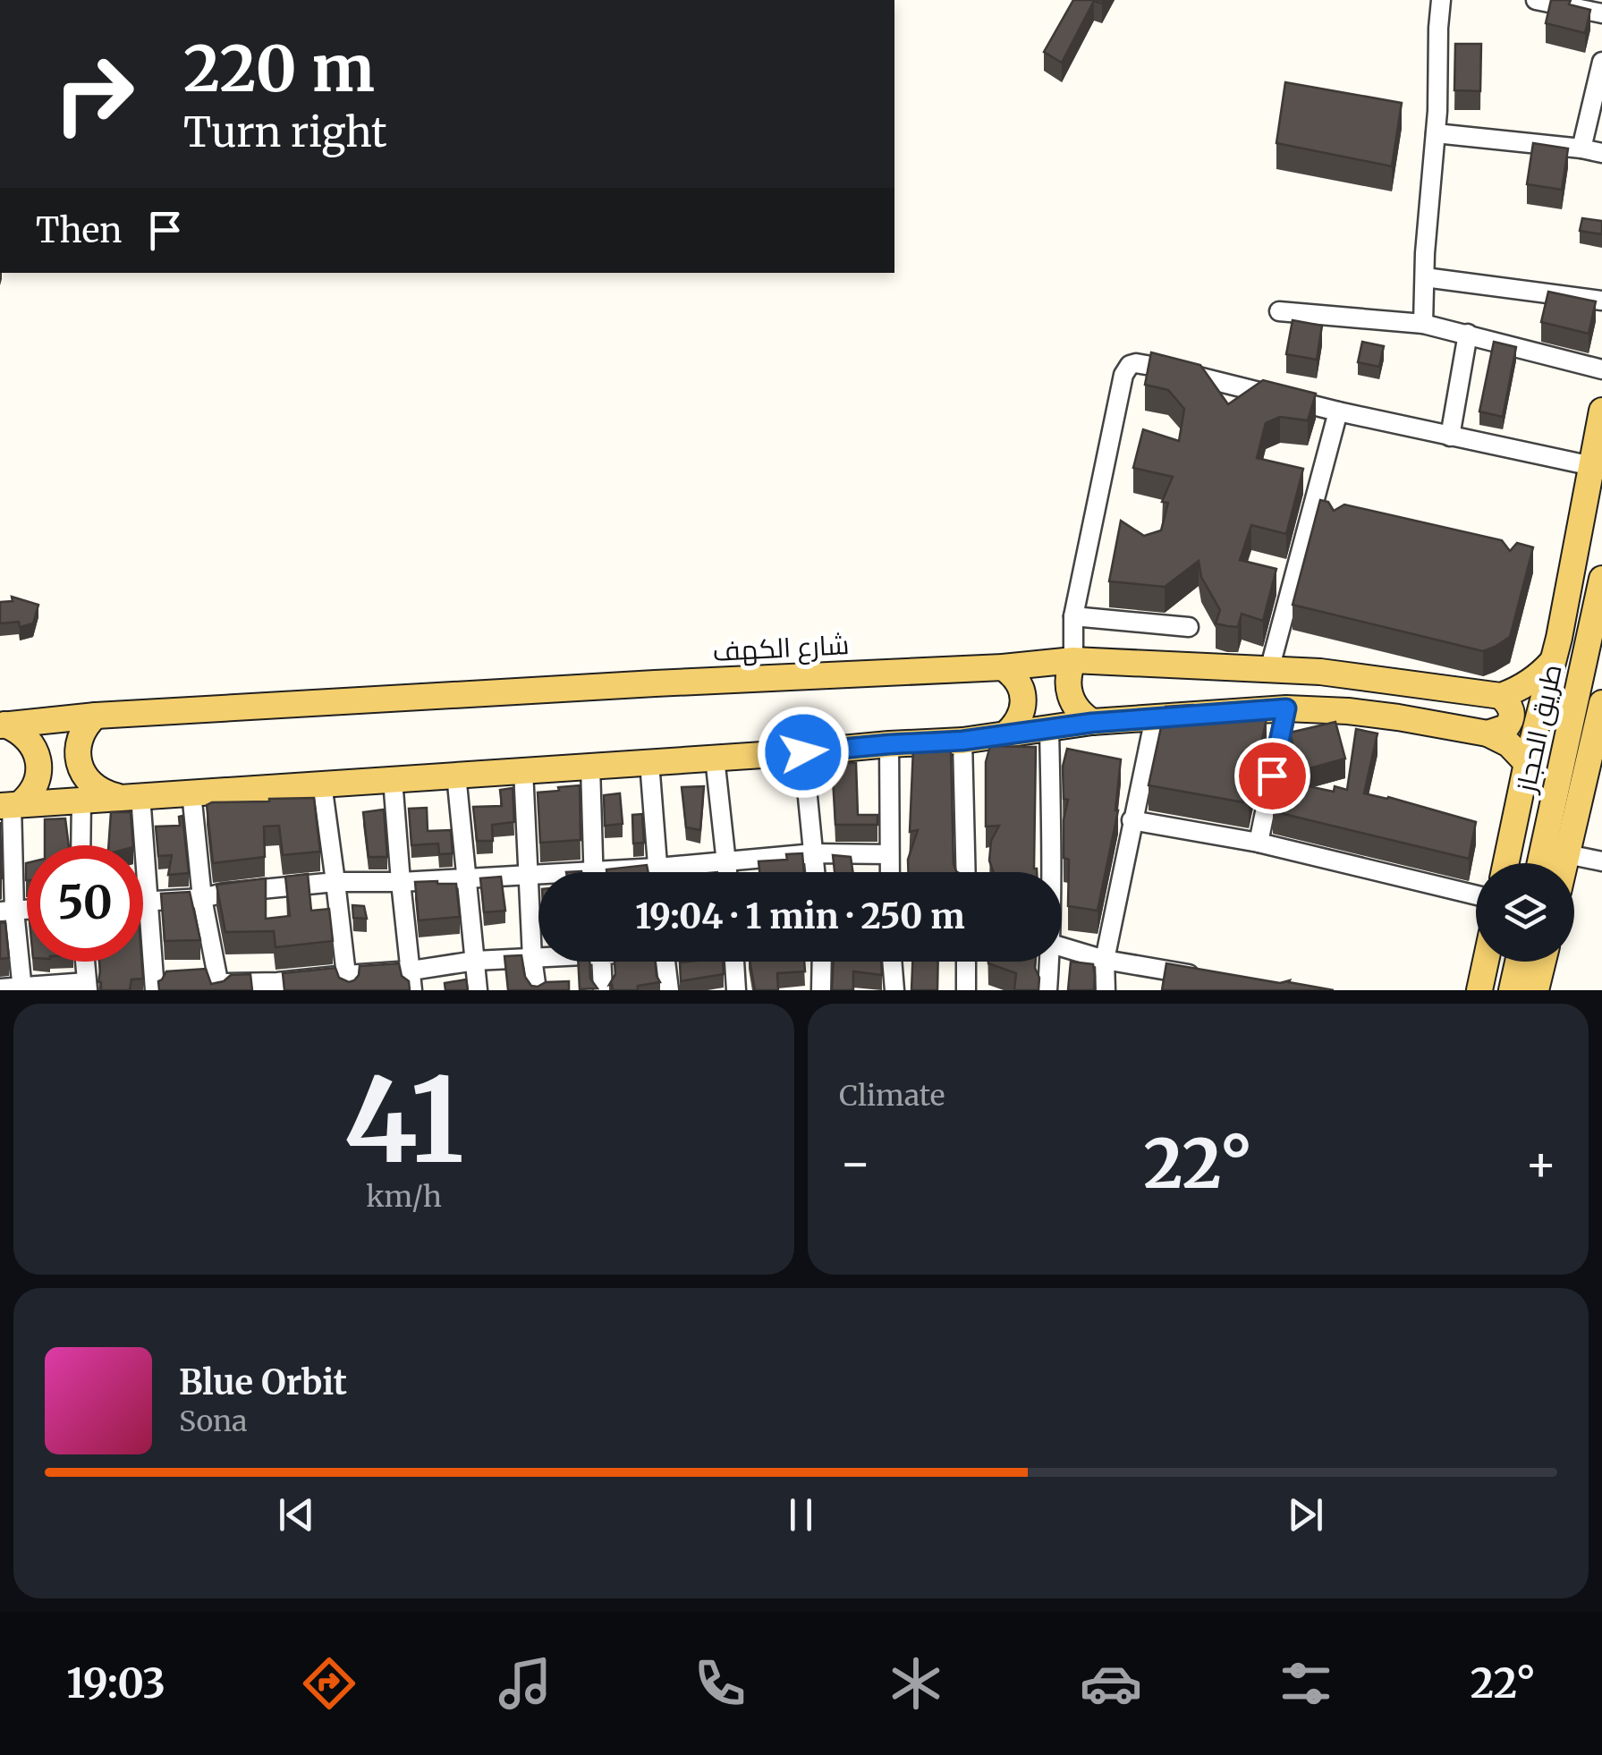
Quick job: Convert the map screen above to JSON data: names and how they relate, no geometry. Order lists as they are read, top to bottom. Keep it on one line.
{"streets":{"main road":["شارع الكهف","طريق الحجاز"]},"page":{"turn":["220 m","Turn right"],"then":"Then","limit":"50","trip":"19:04 · 1 min · 250 m","tile":[["41","km/h"],"Climate"],"heat":["−","22°","+"],"song":["Blue Orbit","Sona"],"tabs":["19:03","22°"]}}
